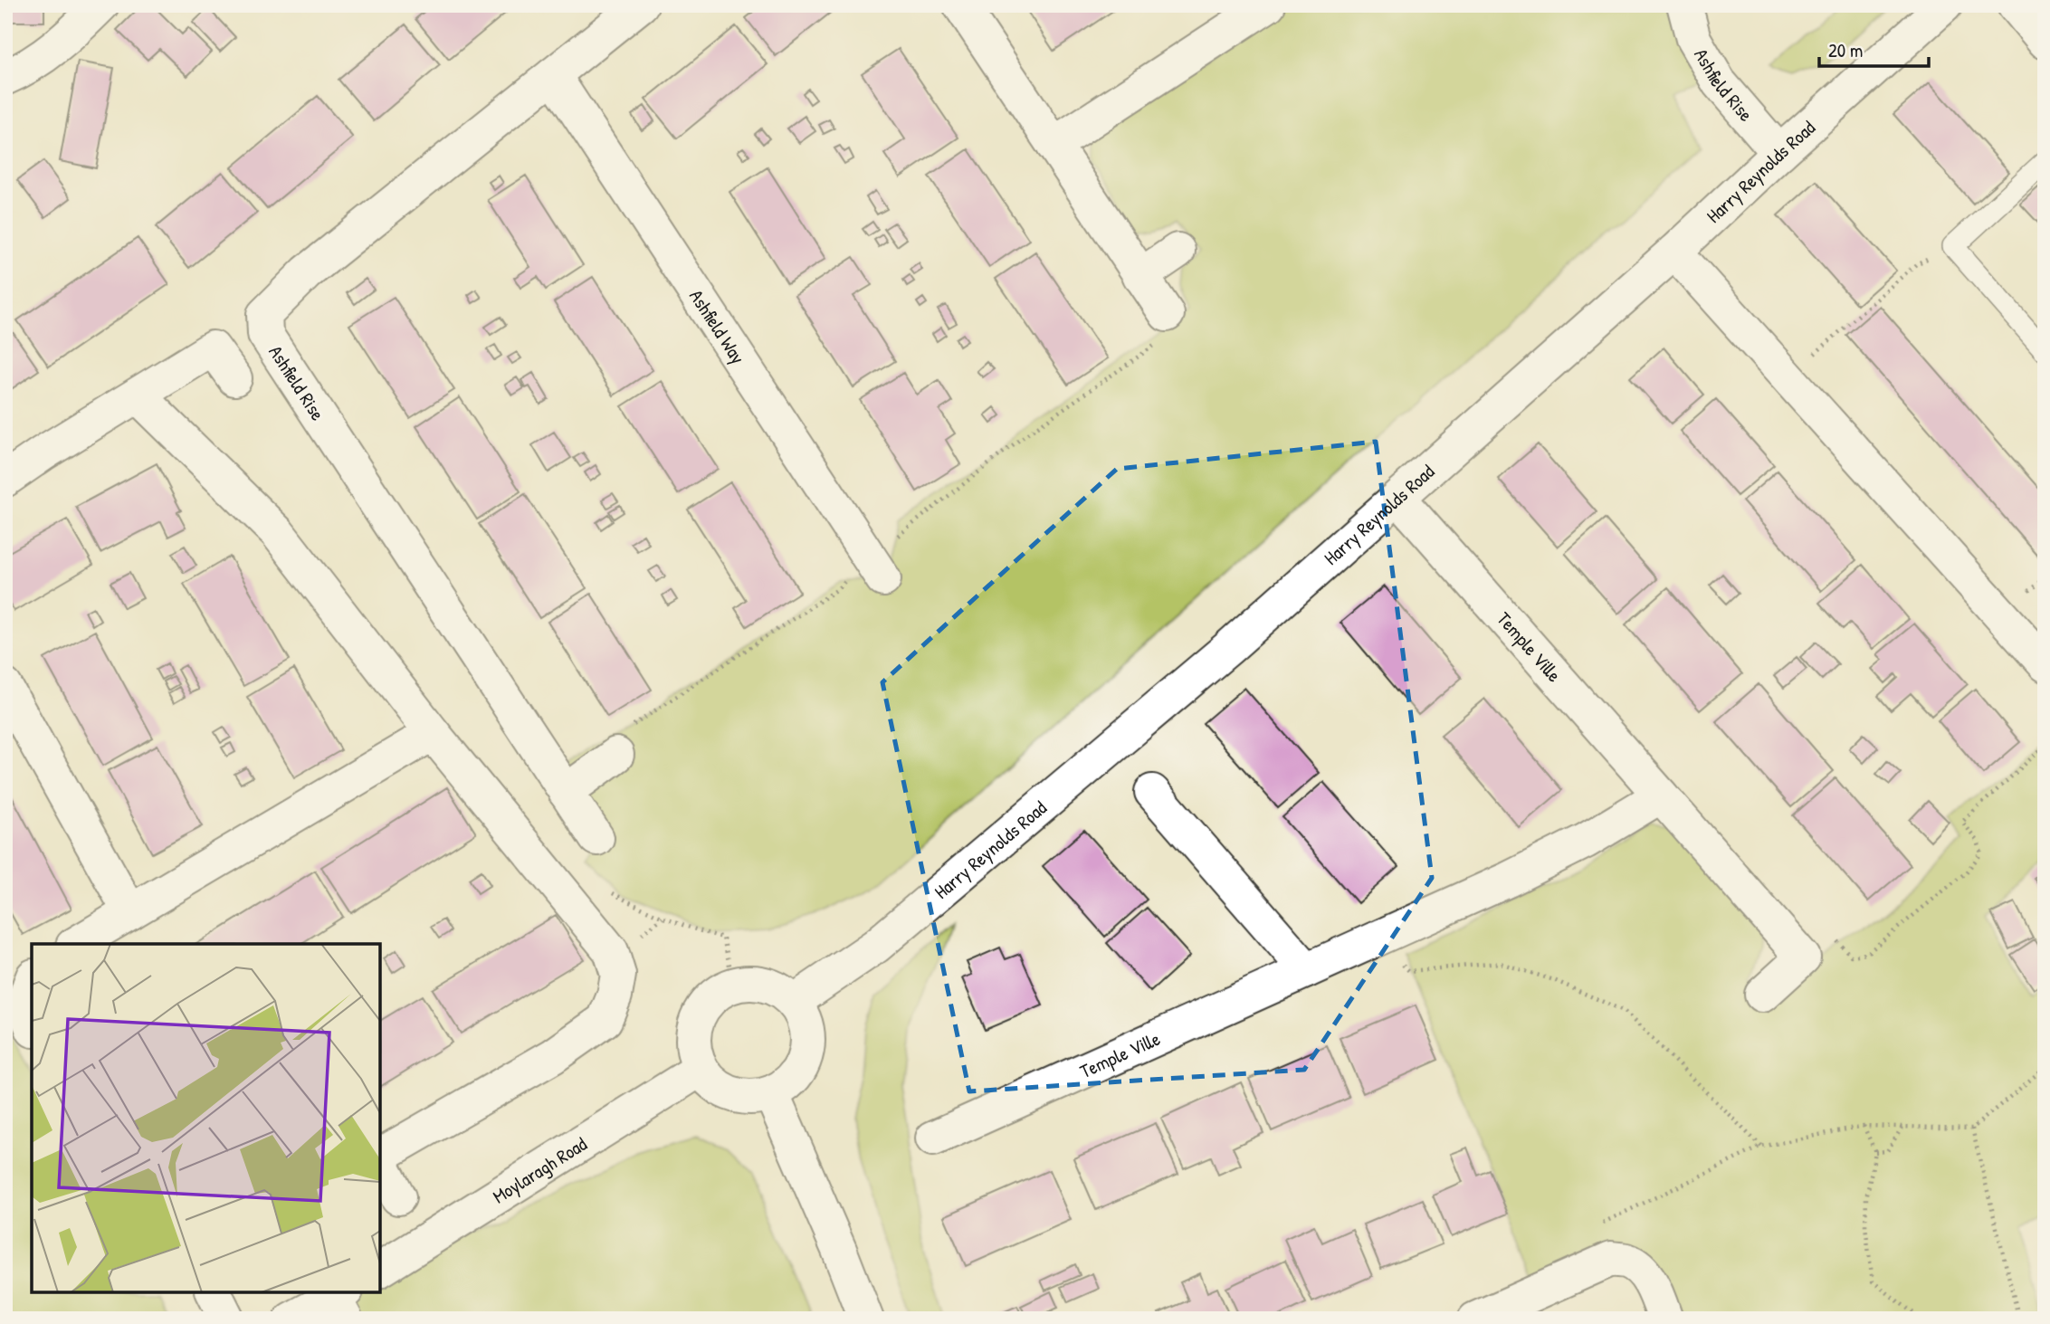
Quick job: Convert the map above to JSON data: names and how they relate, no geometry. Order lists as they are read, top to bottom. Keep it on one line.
{"streets":{"street":["Ashfield Rise","Harry Reynolds Road","Ashfield Way","Temple Ville","Moylaragh Road"]},"crossings":[["Ashfield Rise","Harry Reynolds Road"],["Ashfield Rise","Ashfield Way"],["Harry Reynolds Road","Temple Ville"],["Harry Reynolds Road","Moylaragh Road"]],"scale_bar":"20 m"}
